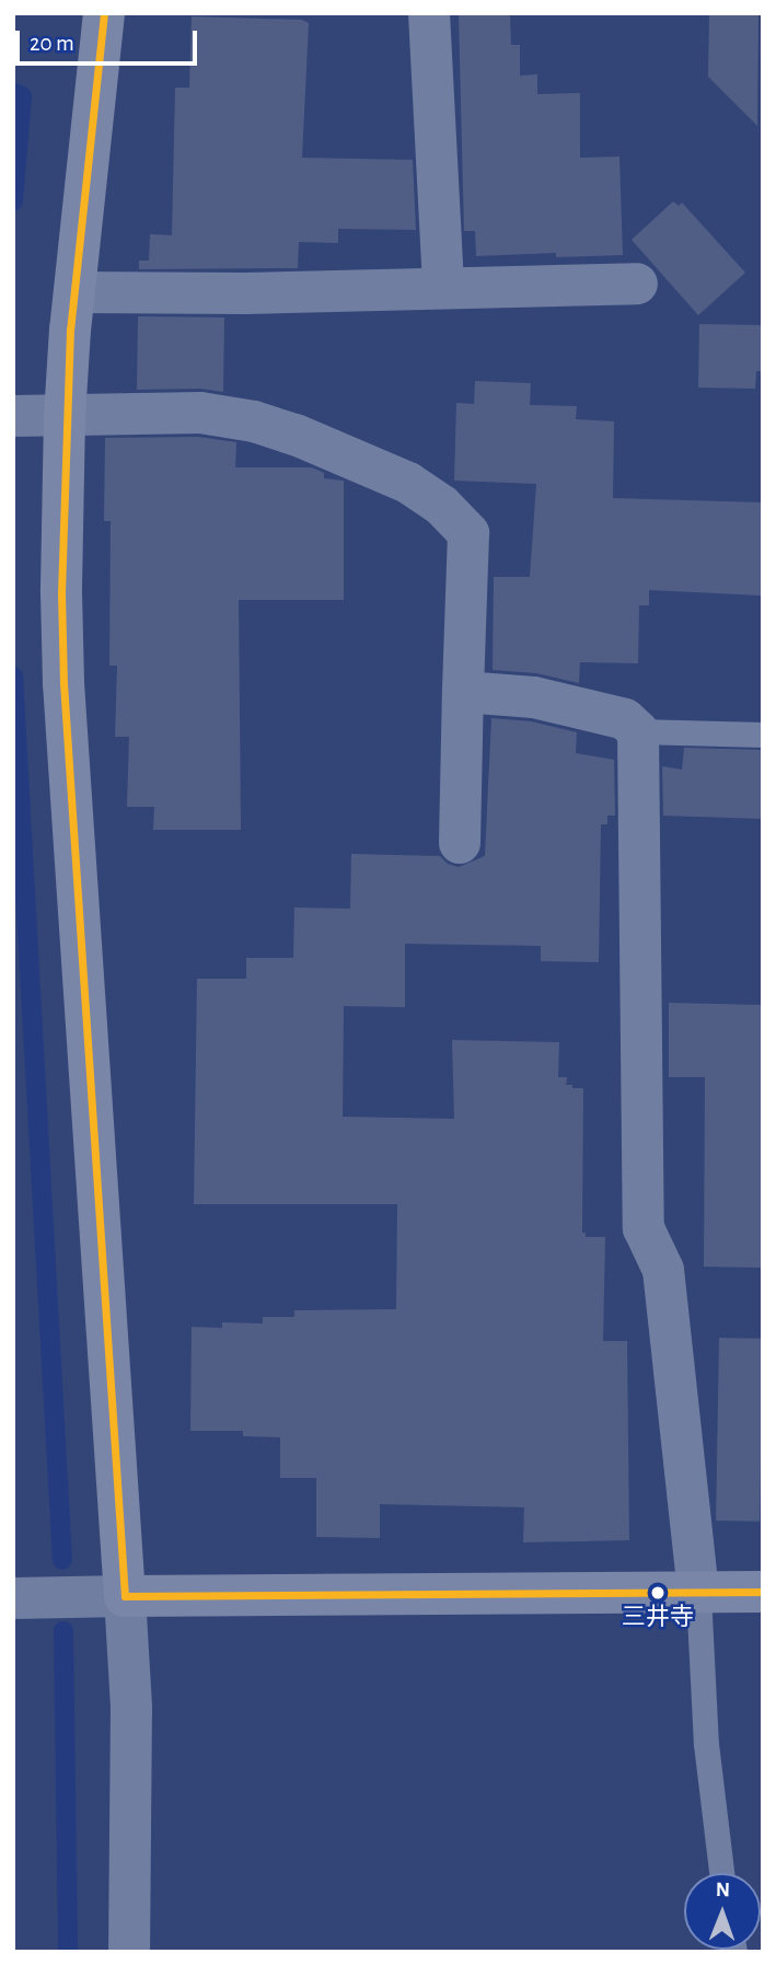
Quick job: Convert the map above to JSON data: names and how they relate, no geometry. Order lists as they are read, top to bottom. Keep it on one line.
{"places":["三井寺"],"scale_bar":"20 m","north":"top"}
